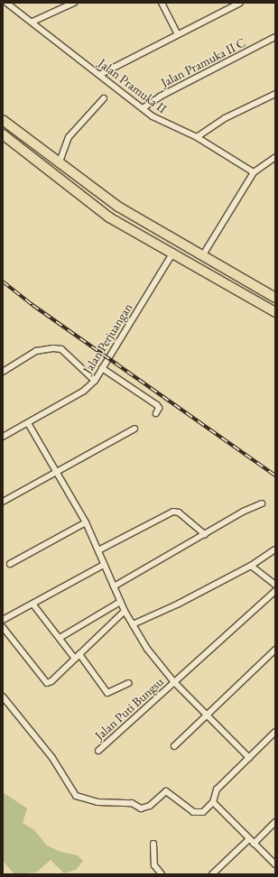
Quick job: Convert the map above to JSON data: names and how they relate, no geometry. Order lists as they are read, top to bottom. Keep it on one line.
{"streets":{"street":["Jalan Pramuka II C","Jalan Pramuka II","Jalan Perjuangan","Jalan Puti Bungsu"]},"crossings":[["Jalan Pramuka II C","Jalan Pramuka II"]]}
